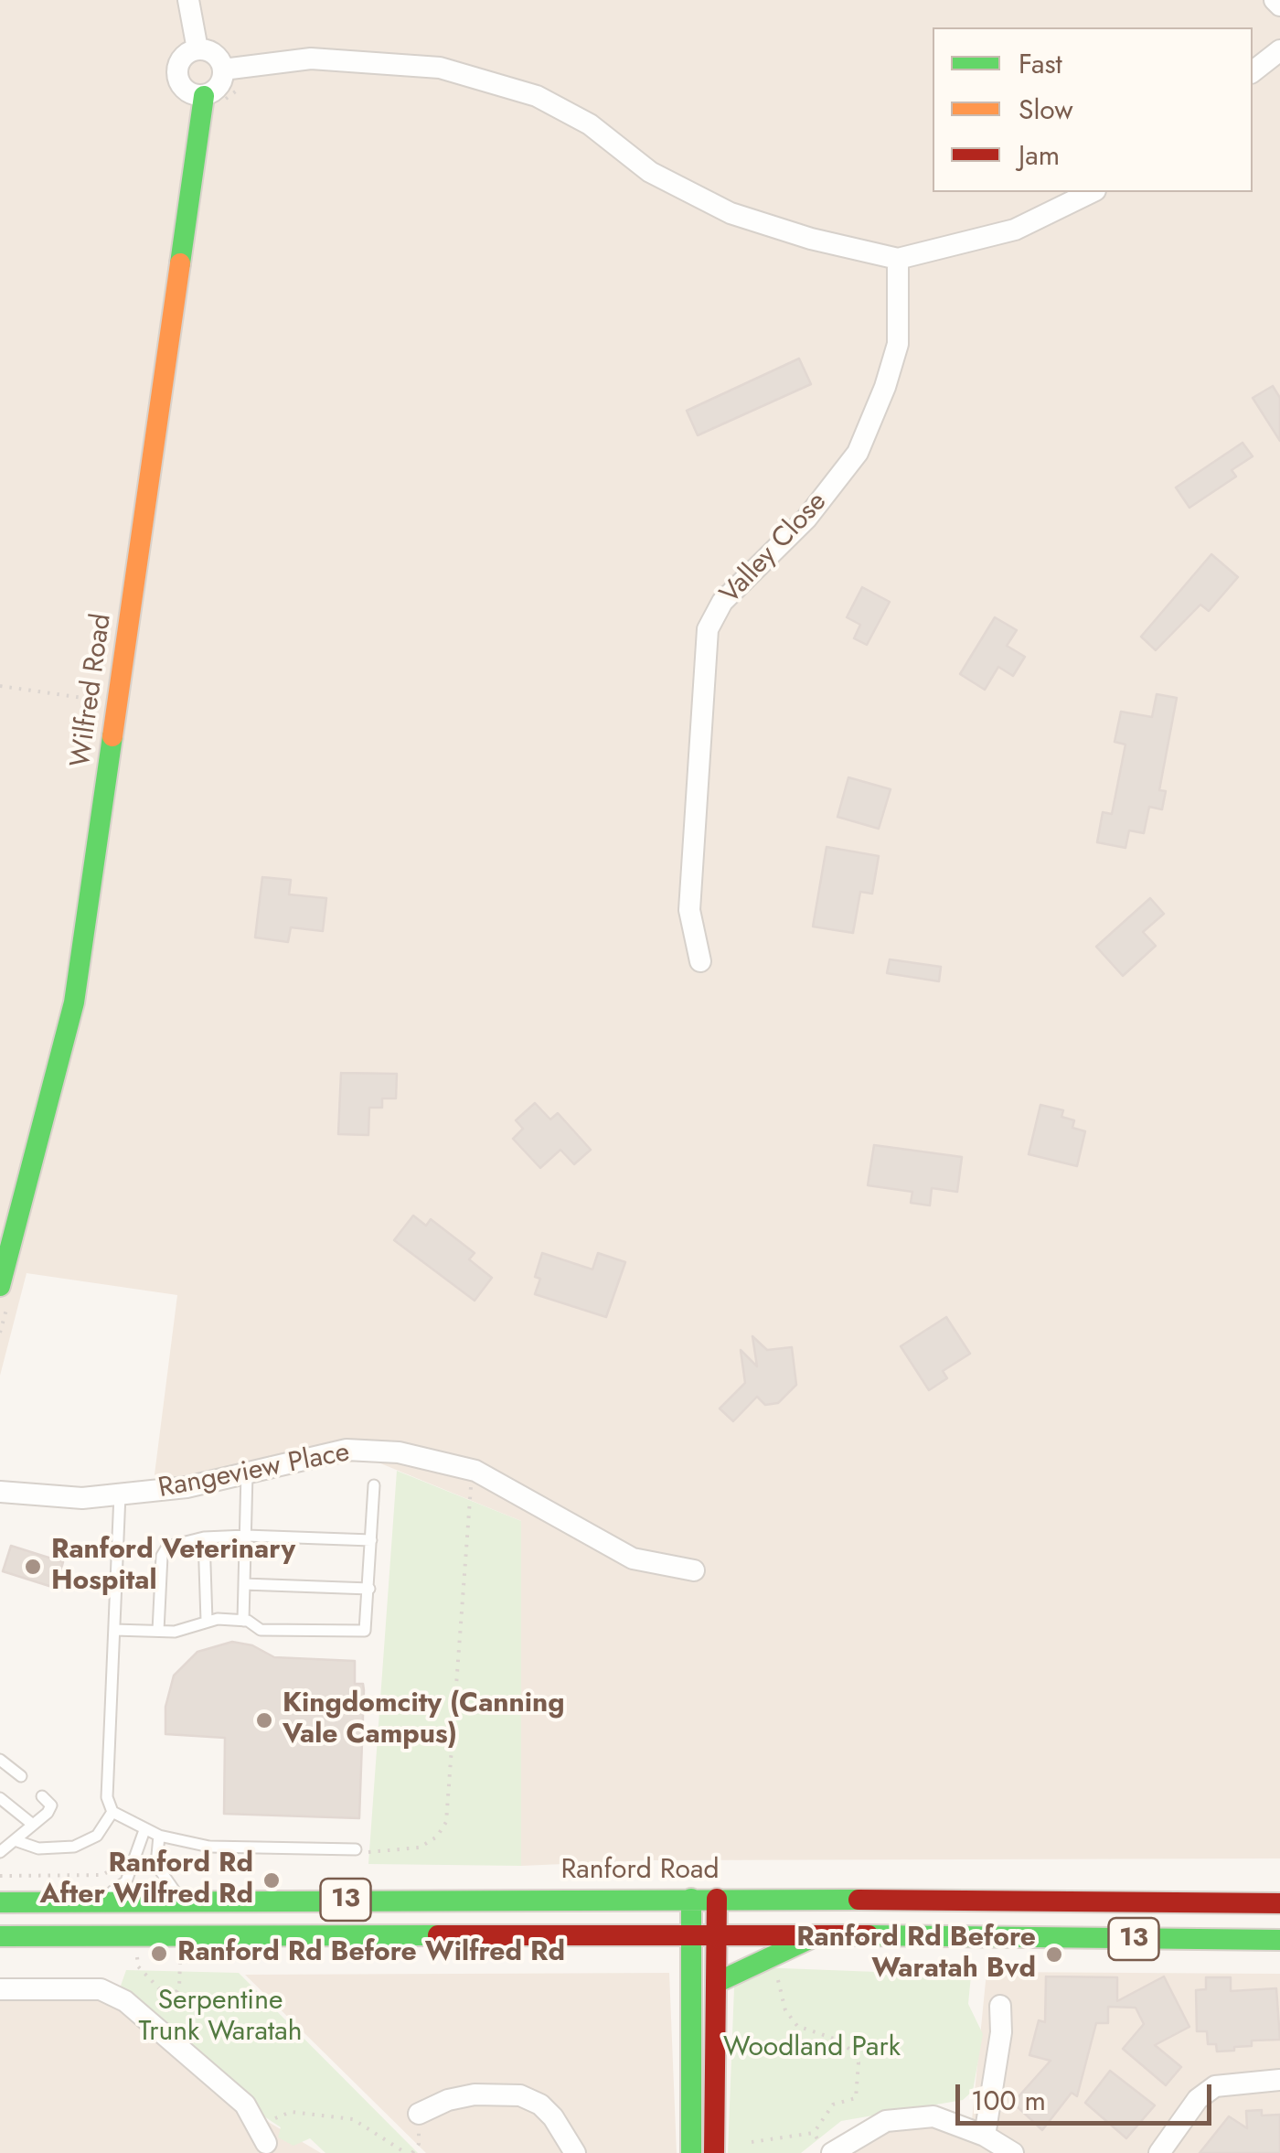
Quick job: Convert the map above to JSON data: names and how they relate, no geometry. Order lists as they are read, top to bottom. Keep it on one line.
{"streets":{"main road":["Wilfred Road","Ranford Road","13"],"street":["Valley Close","Rangeview Place"]},"parks":["Serpentine Trunk Waratah","Woodland Park"],"places":["Ranford Veterinary Hospital","Kingdomcity (Canning Vale Campus)","Ranford Rd After Wilfred Rd","Ranford Rd Before Wilfred Rd","Ranford Rd Before Waratah Bvd"],"legend":["Fast","Slow","Jam"],"scale_bar":"100 m"}
